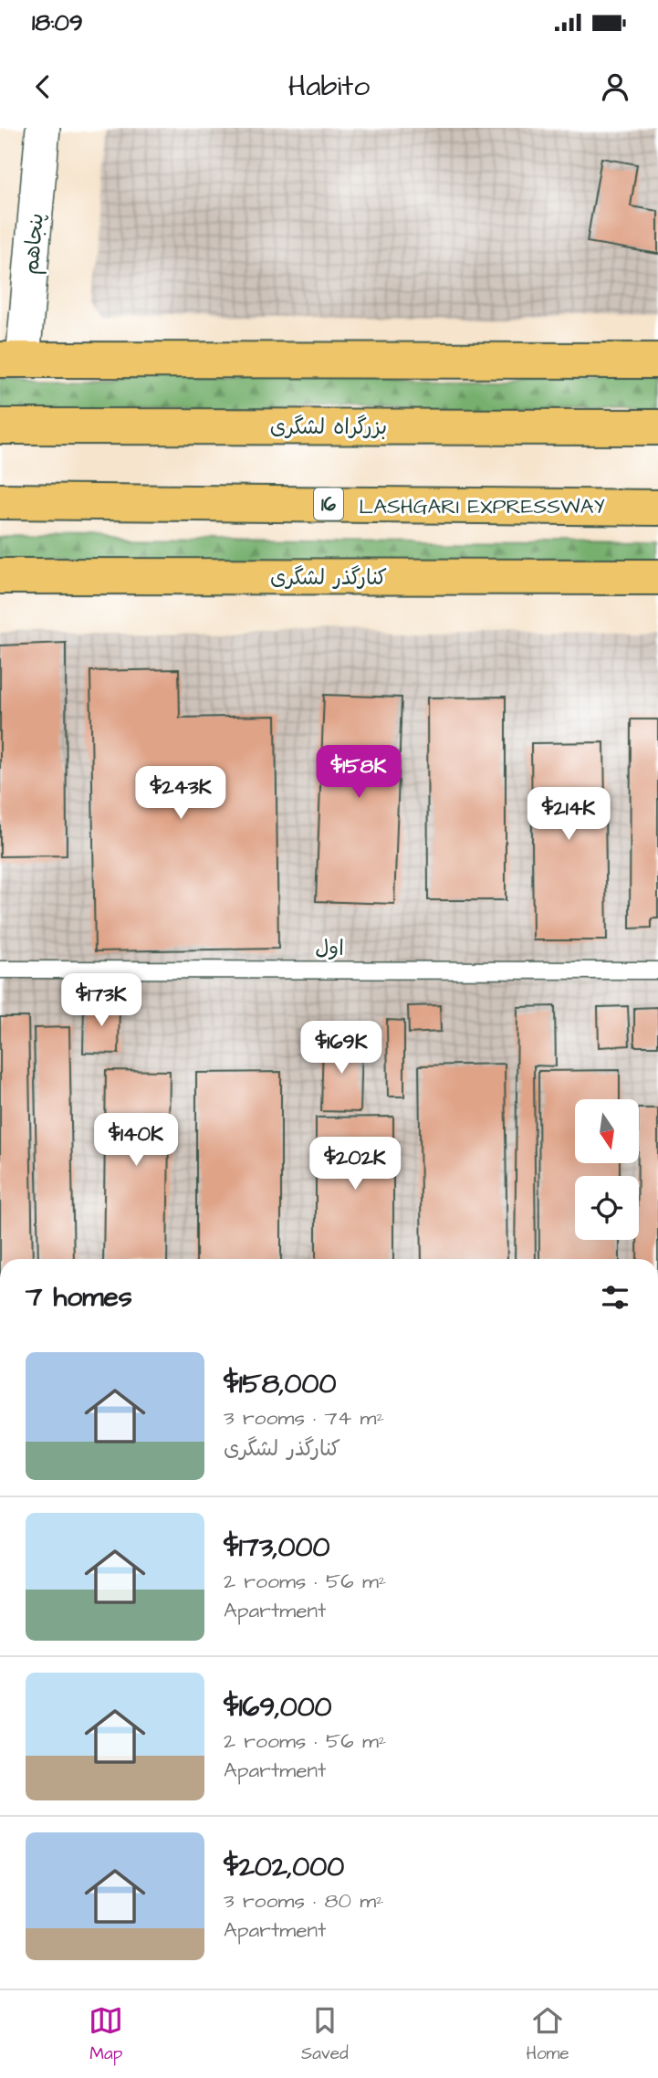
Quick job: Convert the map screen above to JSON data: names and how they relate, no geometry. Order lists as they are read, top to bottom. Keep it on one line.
{"streets":{"main road":["بزرگراه لشگری","16","LASHGARI EXPRESSWAY","کنارگذر لشگری"],"street":["پنجاهم"],"lane":["اول"]},"north":"bottom","page":{"status":"18:09","header":"Habito","price":["$158K","$243K","$214K","$173K","$169K","$140K","$202K"],"heading":"7 homes","list":[{"name":"$158,000","note":"3 rooms · 74 m² · کنارگذر لشگری"},{"name":"$173,000","note":"2 rooms · 56 m² · Apartment"},{"name":"$169,000","note":"2 rooms · 56 m² · Apartment"},{"name":"$202,000","note":"3 rooms · 80 m² · Apartment"}],"tabs":["Map","Saved","Home"]}}
